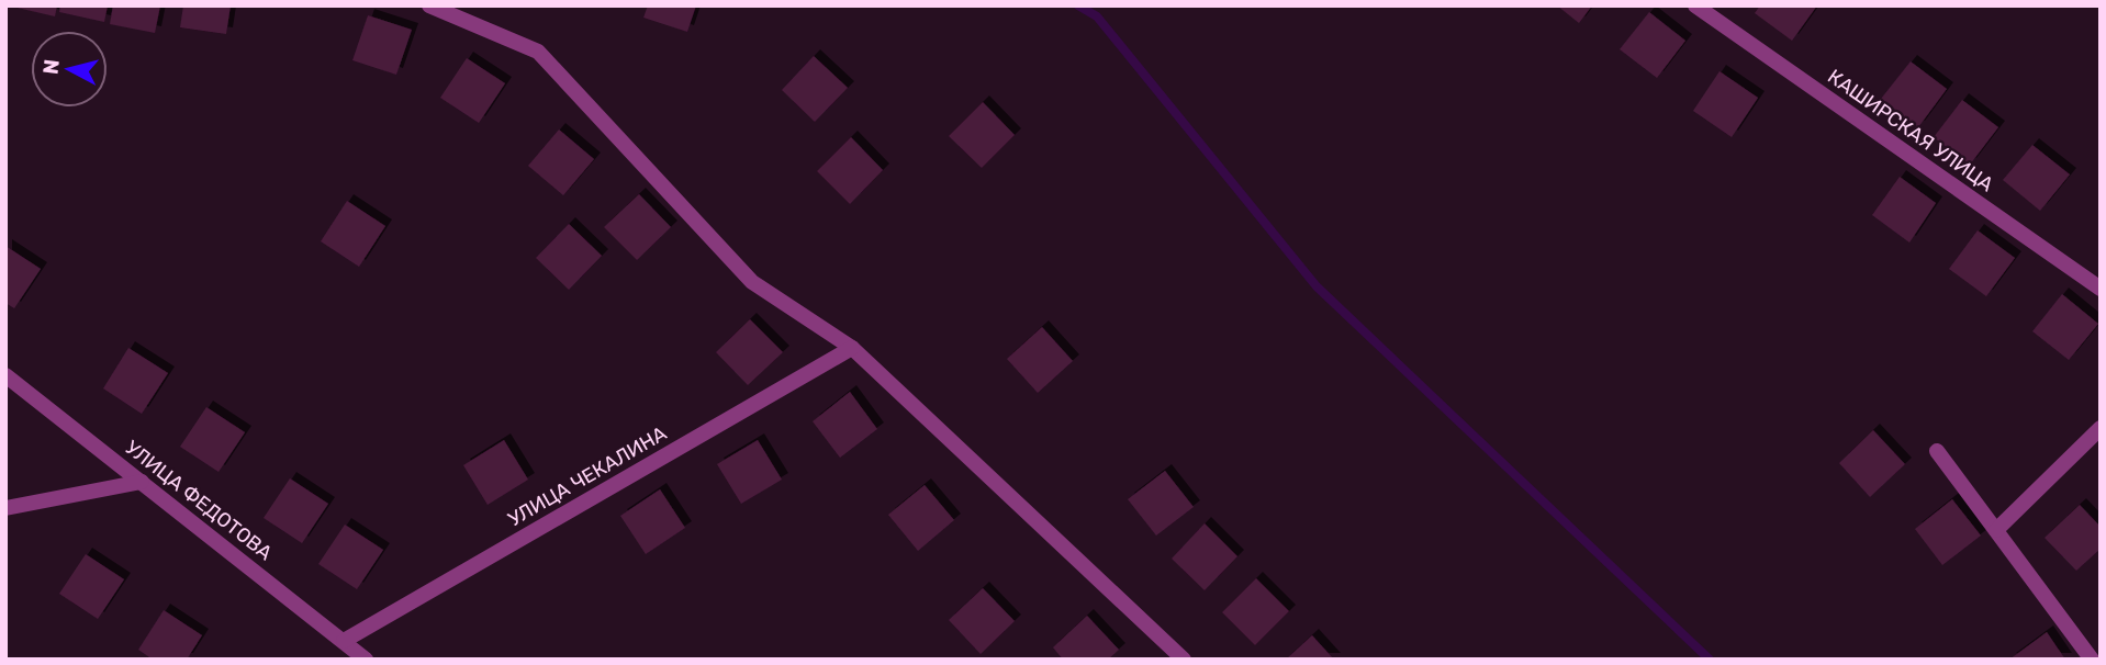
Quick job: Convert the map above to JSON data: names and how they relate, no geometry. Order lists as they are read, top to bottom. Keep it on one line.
{"streets":{"street":["КАШИРСКАЯ УЛИЦА","УЛИЦА ЧЕКАЛИНА","УЛИЦА ФЕДОТОВА"]},"crossings":[["УЛИЦА ЧЕКАЛИНА","УЛИЦА ФЕДОТОВА"]],"north":"left"}
